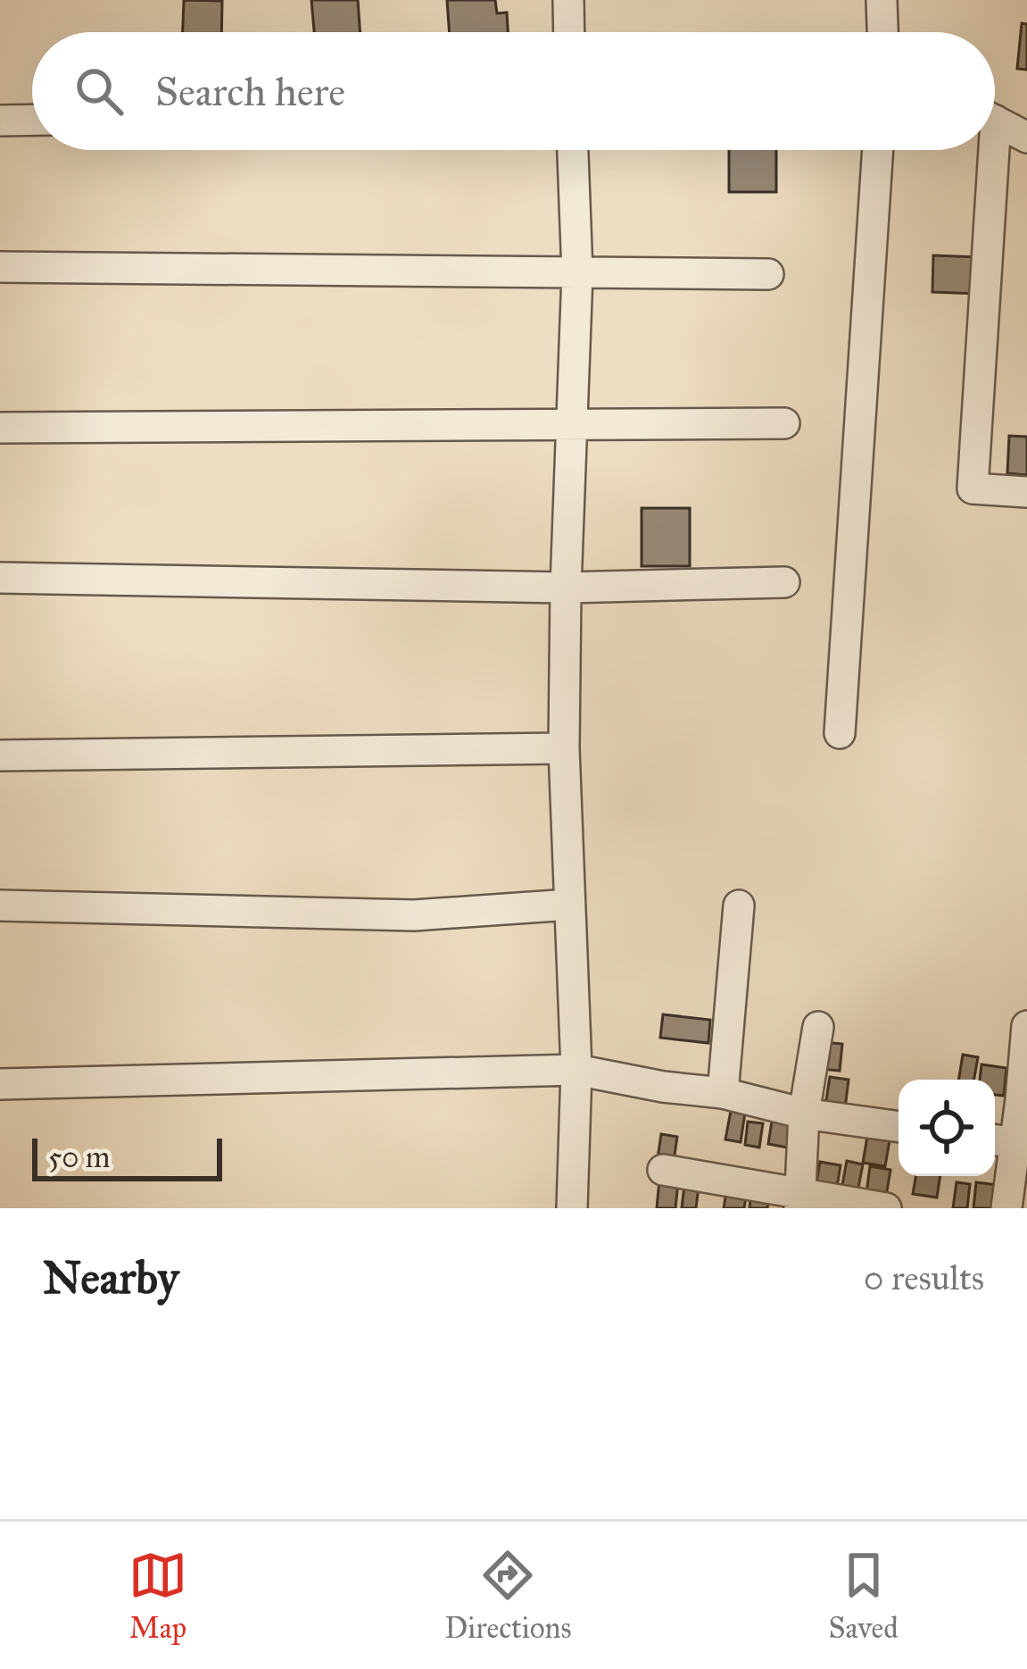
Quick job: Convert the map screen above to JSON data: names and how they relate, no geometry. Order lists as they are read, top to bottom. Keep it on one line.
{"scale_bar":"50 m","page":{"search":"Search here","scale":"50 m","heading":["Nearby","0 results"],"nav":["Map","Directions","Saved"]}}
